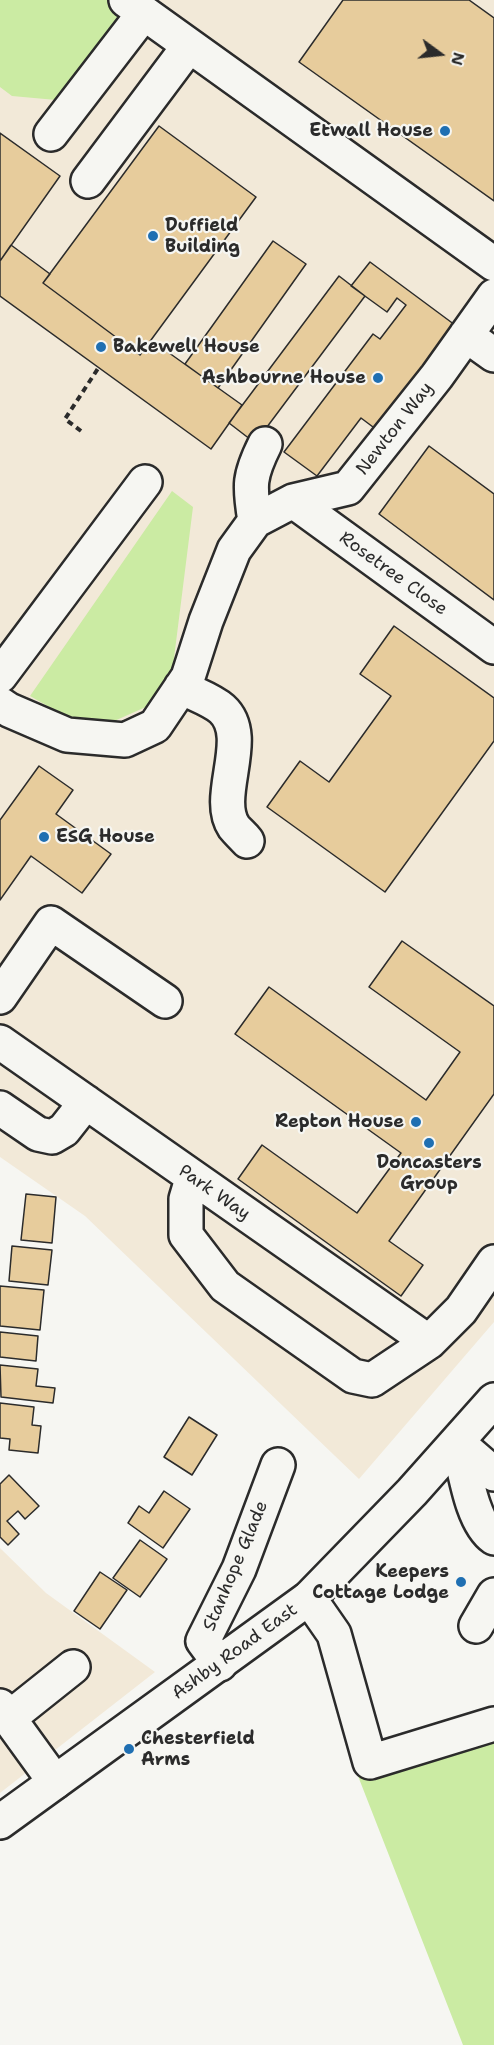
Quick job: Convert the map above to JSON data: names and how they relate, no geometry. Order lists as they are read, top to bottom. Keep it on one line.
{"streets":{"main road":["Newton Way","Rosetree Close","Park Way","Stanhope Glade","Ashby Road East"]},"crossings":[["Newton Way","Rosetree Close"],["Stanhope Glade","Ashby Road East"]],"places":["Etwall House","Duffield Building","Bakewell House","Ashbourne House","ESG House","Repton House","Doncasters Group","Keepers Cottage Lodge","Chesterfield Arms"],"north":"right"}
